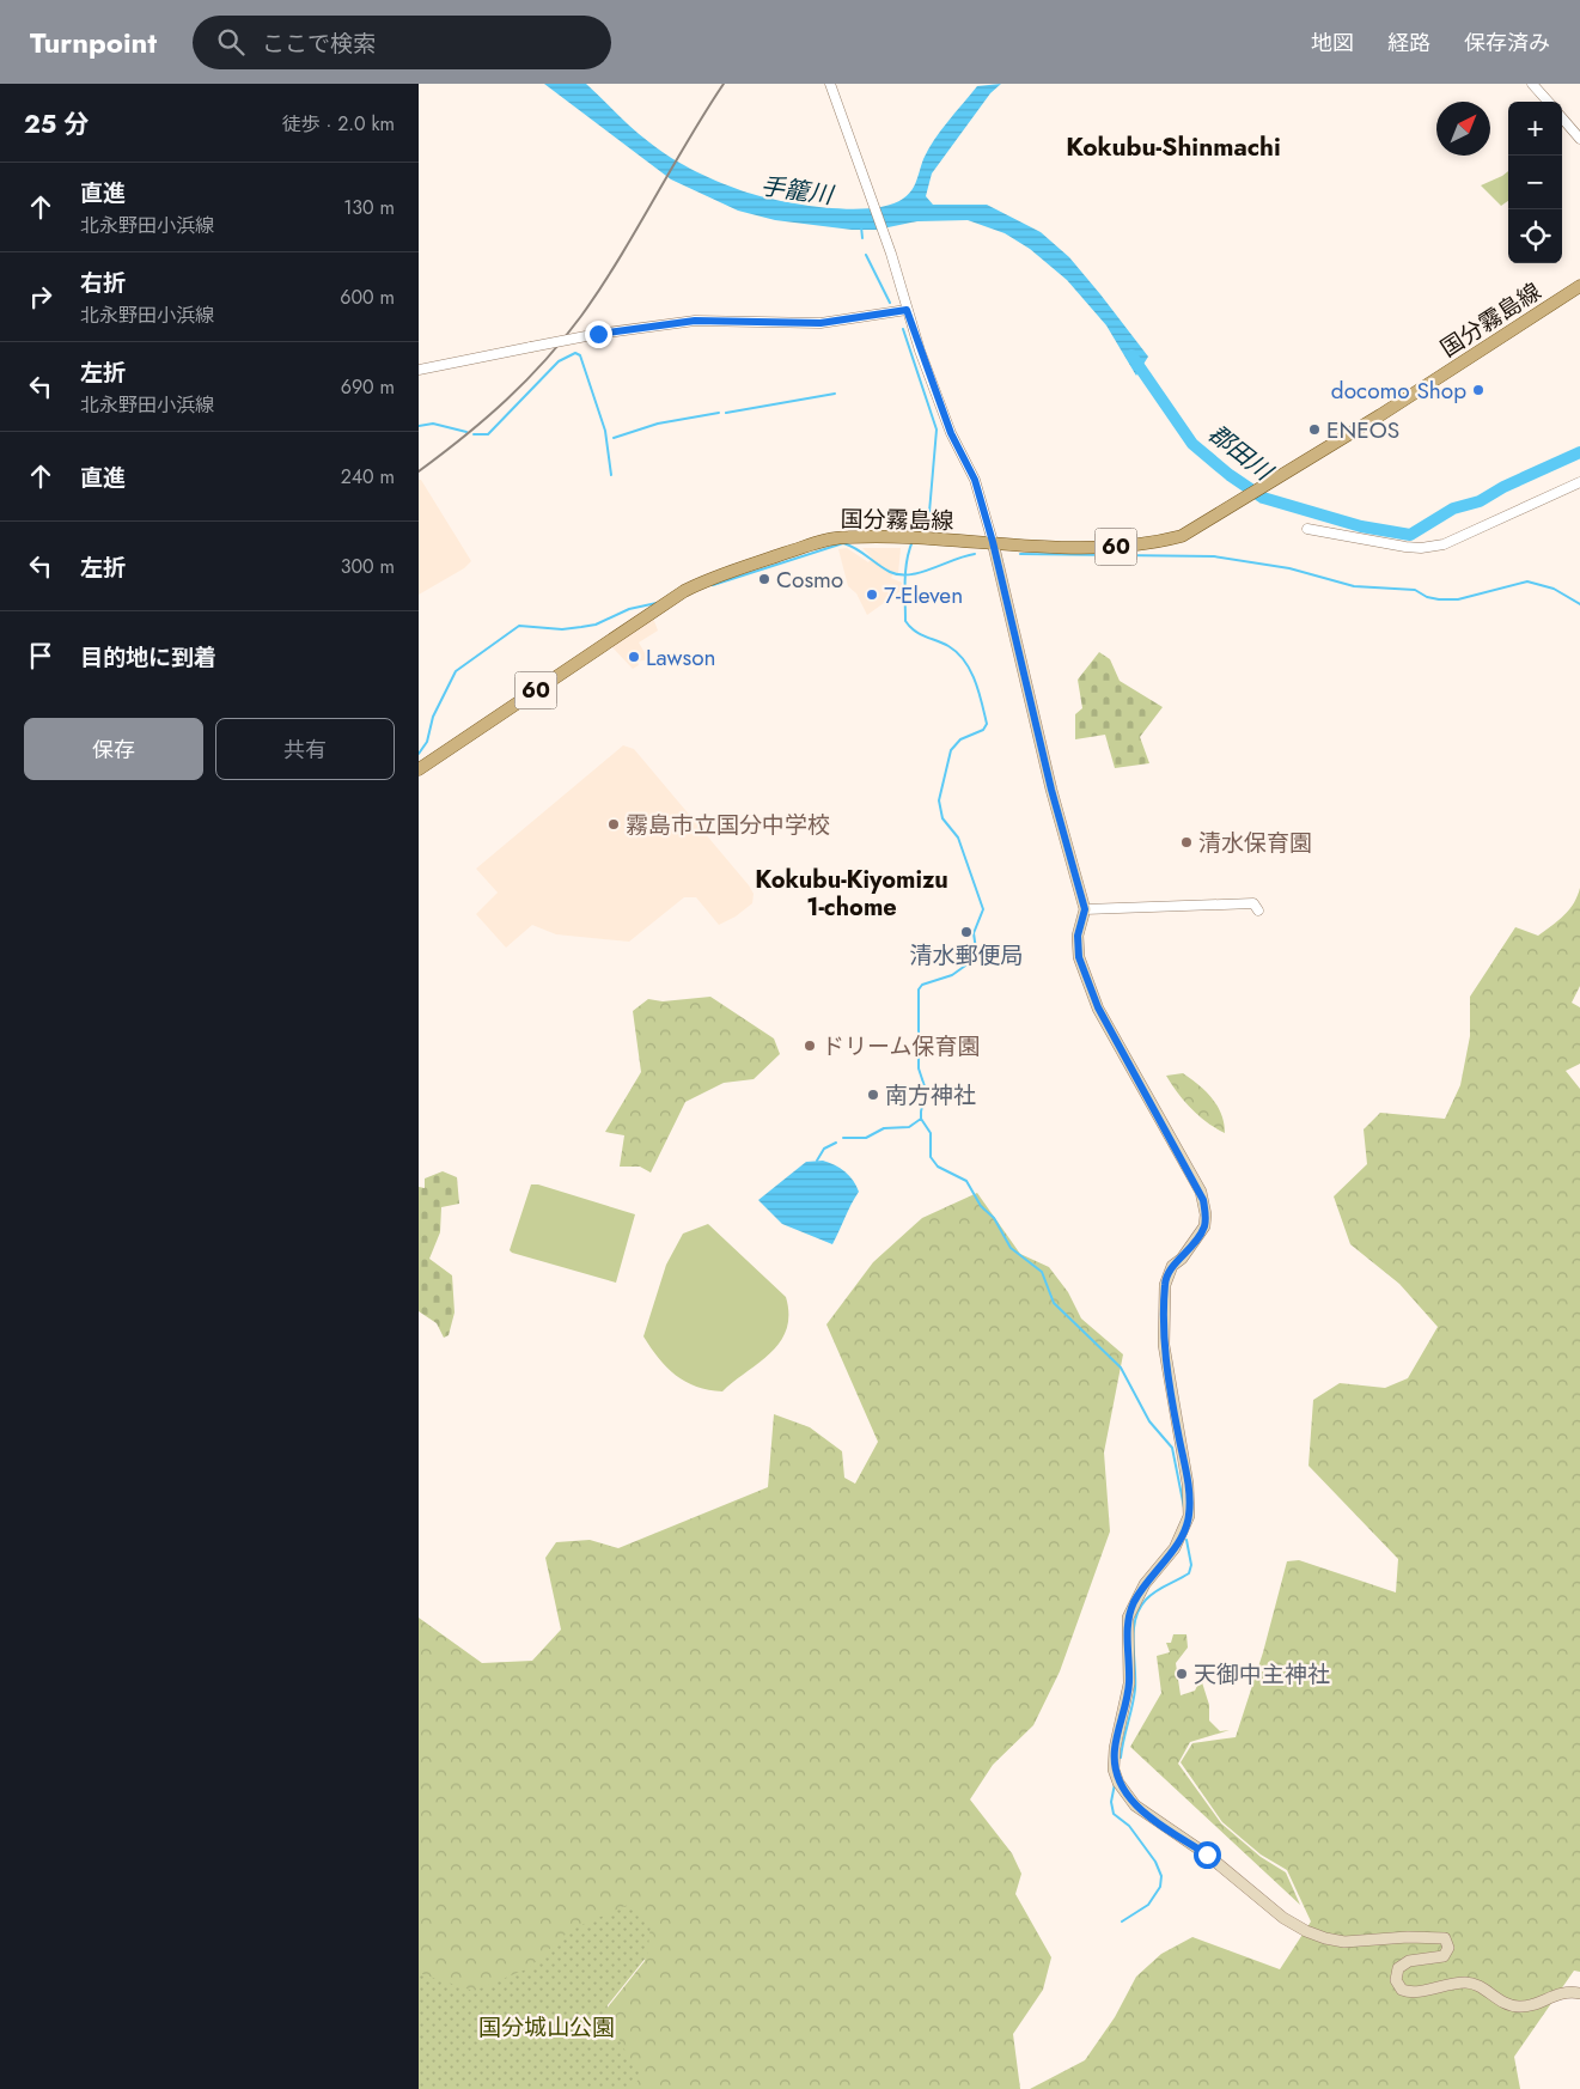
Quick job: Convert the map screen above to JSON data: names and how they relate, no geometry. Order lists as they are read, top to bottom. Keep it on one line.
{"streets":{"main road":["国分霧島線","60"]},"districts":["Kokubu-Shinmachi","Kokubu-Kiyomizu 1-chome"],"water":["手籠川","郡田川"],"parks":["国分城山公園"],"places":["docomo Shop","ENEOS","Cosmo","7-Eleven","Lawson","霧島市立国分中学校","清水保育園","清水郵便局","ドリーム保育園","南方神社","天御中主神社"],"north":"top right","page":{"header":"Turnpoint","search":"ここで検索","nav":["地図","経路","保存済み"],"heading":["25 分","徒歩 · 2.0 km"],"map_buttons":["+","−"],"list":[["直進","北永野田小浜線","130 m"],["右折","北永野田小浜線","600 m"],["左折","北永野田小浜線","690 m"],["直進","240 m"],["左折","300 m"],"目的地に到着"],"buttons":["保存","共有"]}}
